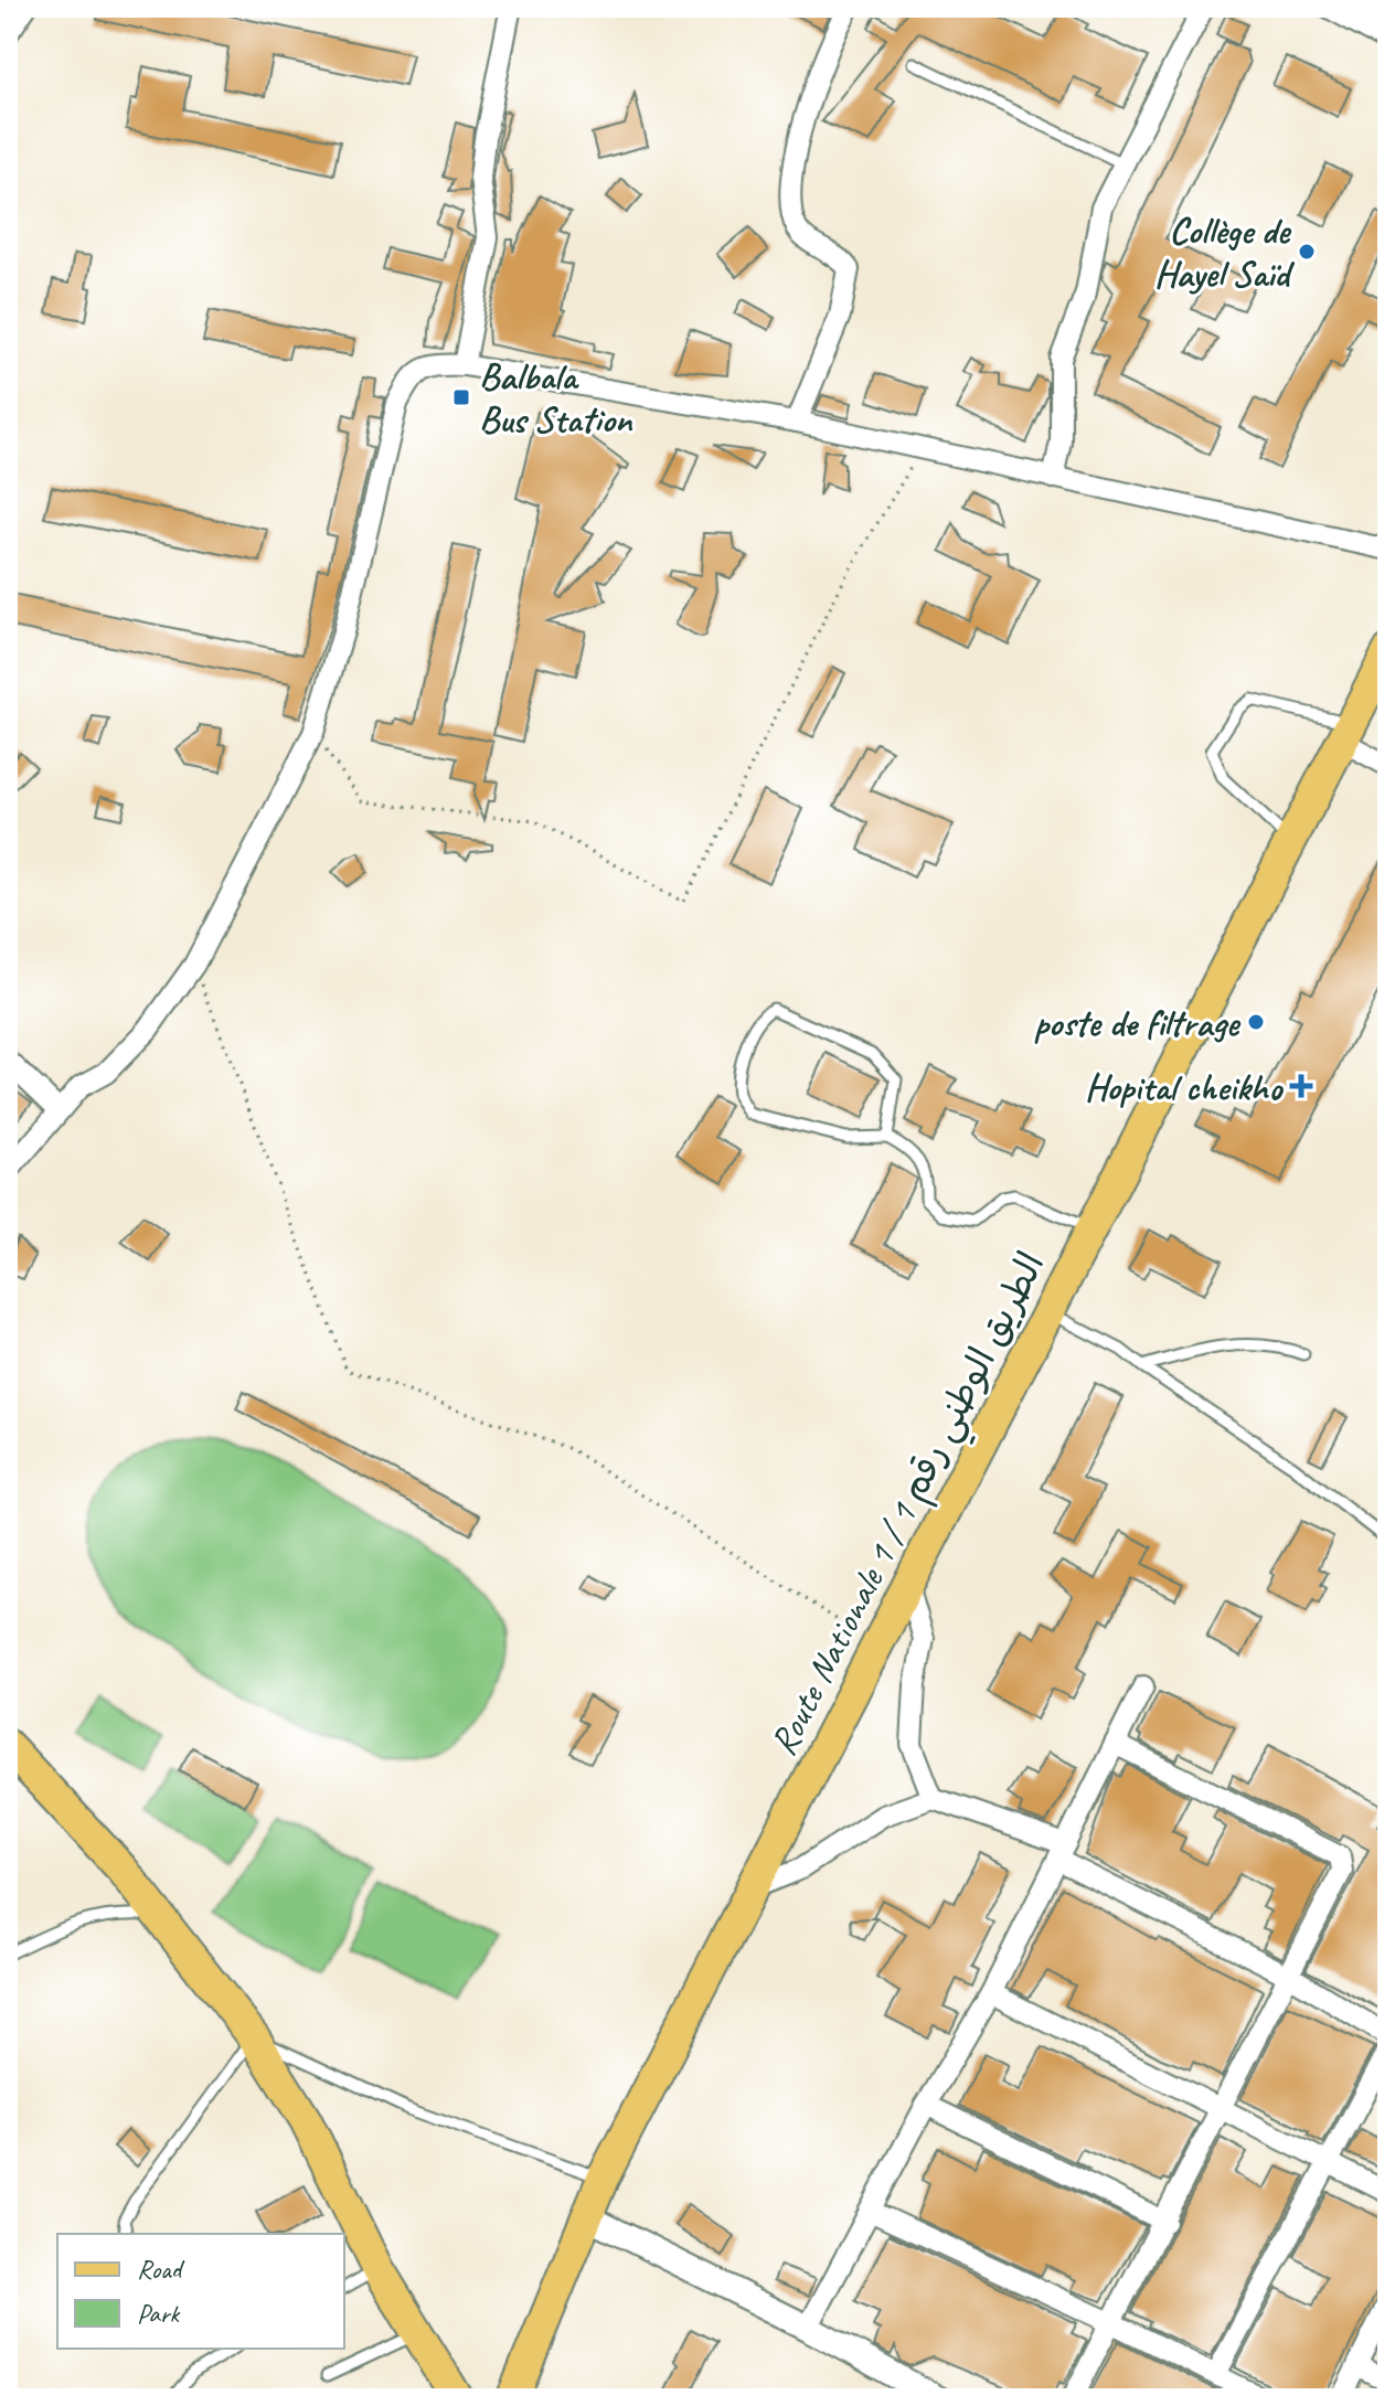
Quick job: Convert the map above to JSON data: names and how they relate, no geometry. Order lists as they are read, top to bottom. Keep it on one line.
{"streets":{"main road":["Route Nationale 1 / الطريق الوطني رقم 1"]},"places":{"other":["Collège de Hayel Saïd","poste de filtrage"],"transit":["Balbala Bus Station"],"health":["Hopital cheikho"]},"legend":["Road","Park"]}
